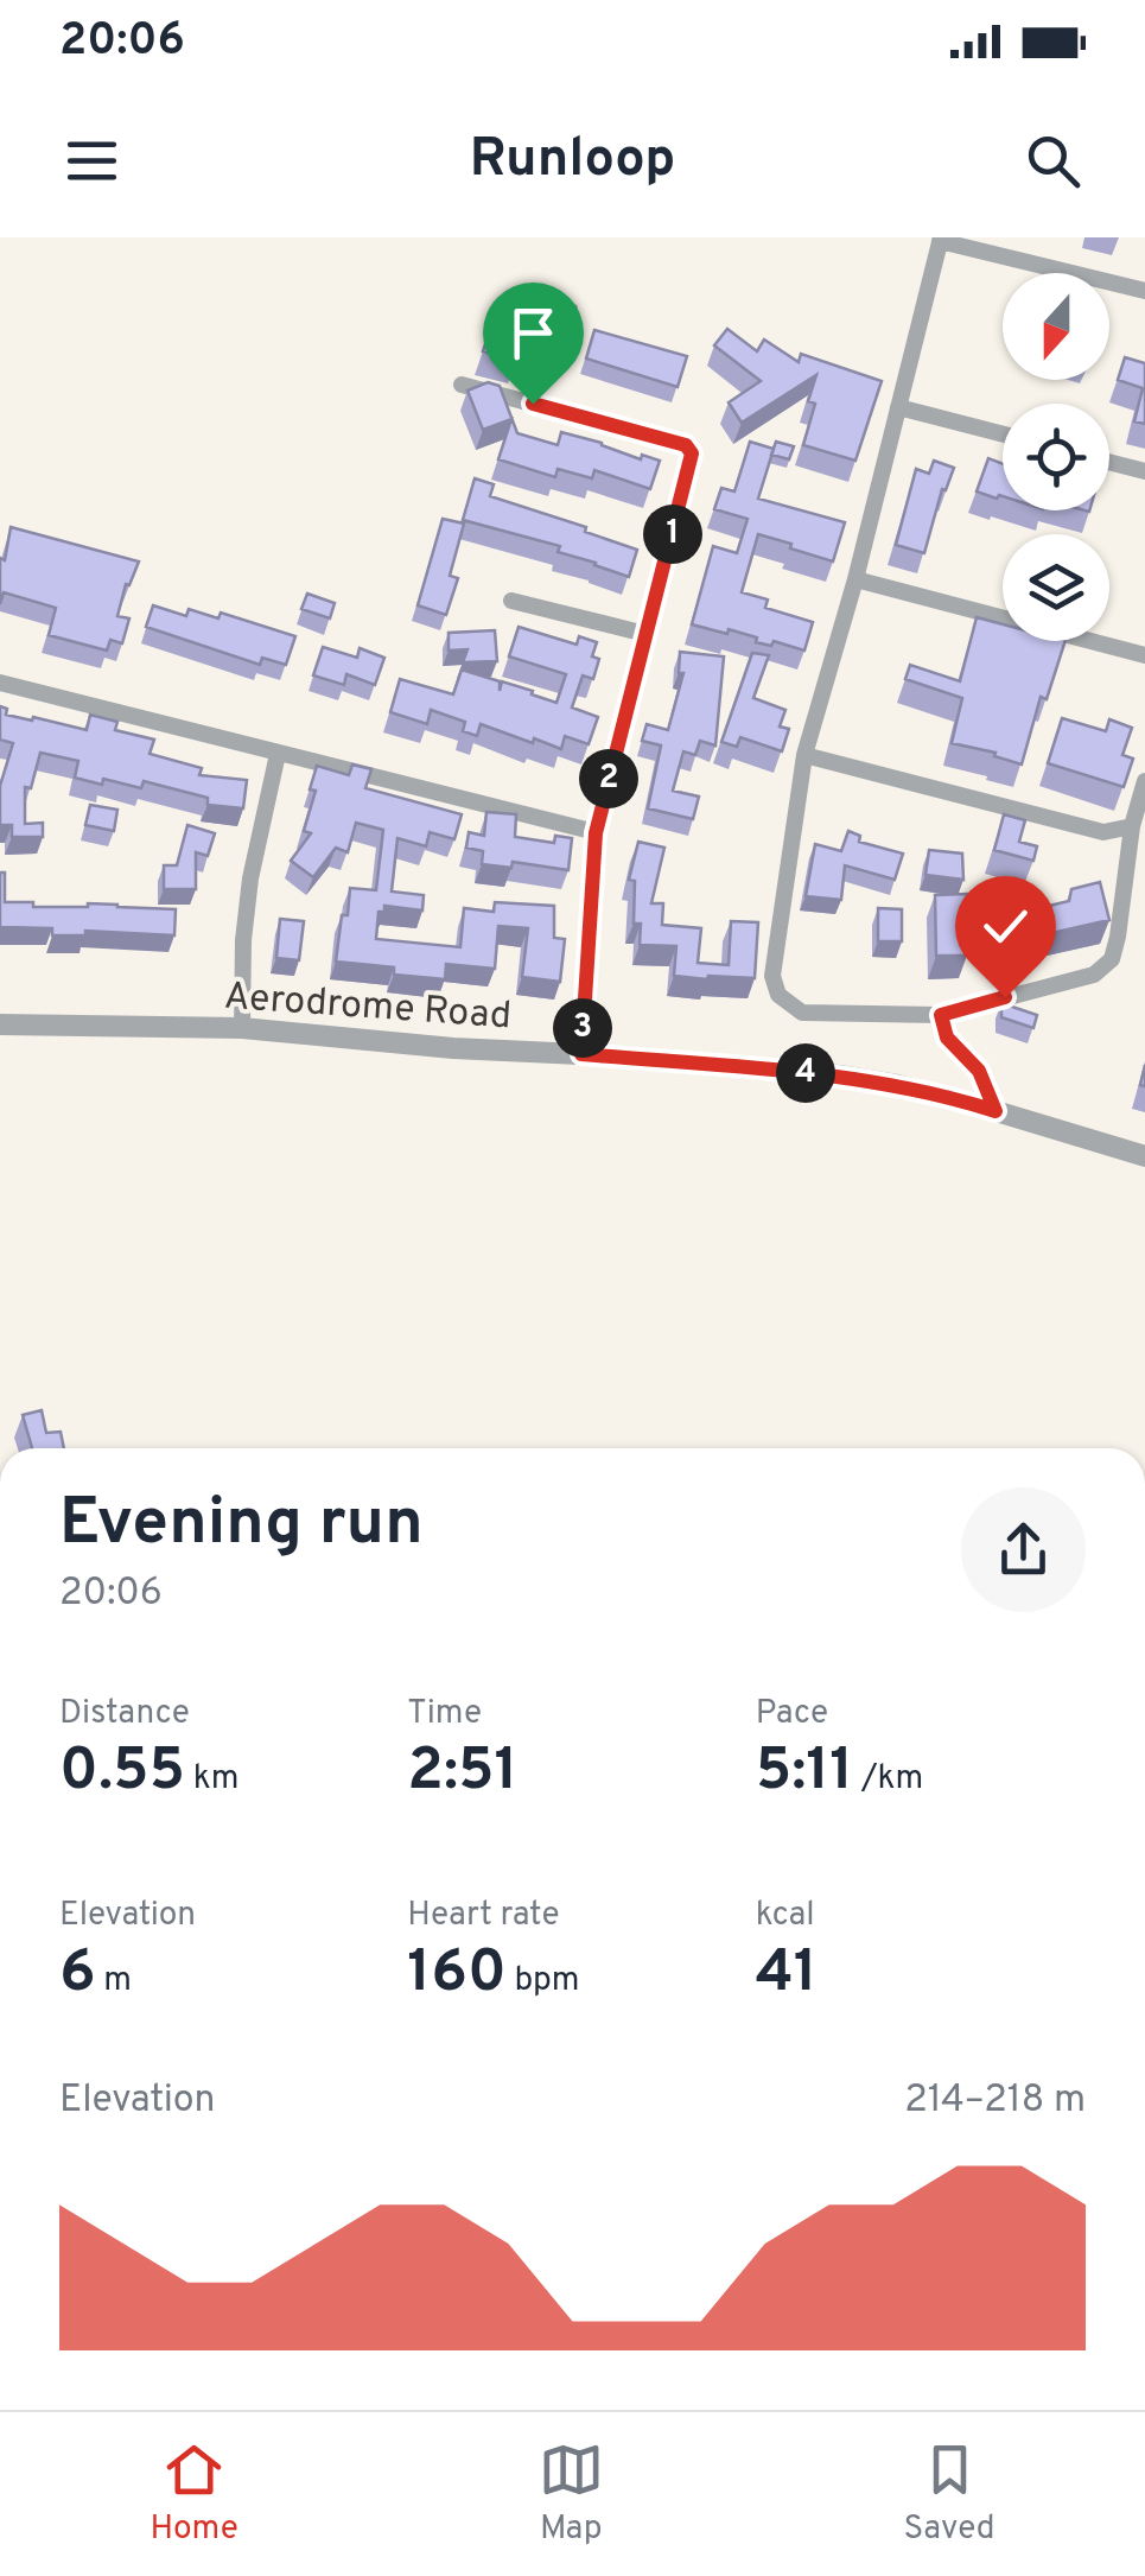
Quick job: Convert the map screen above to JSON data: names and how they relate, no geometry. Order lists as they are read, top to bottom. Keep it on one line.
{"streets":{"street":["Aerodrome Road"]},"north":"bottom","page":{"status":"20:06","header":"Runloop","pins":["1","2","3","4"],"heading":["Evening run","20:06"],"stats":[["Distance","0.55 km"],["Time","2:51"],["Pace","5:11 /km"],["Elevation","6 m"],["Heart rate","160 bpm"],["kcal","41"]],"chart":["Elevation","214–218 m"],"tabs":["Home","Map","Saved"]}}
